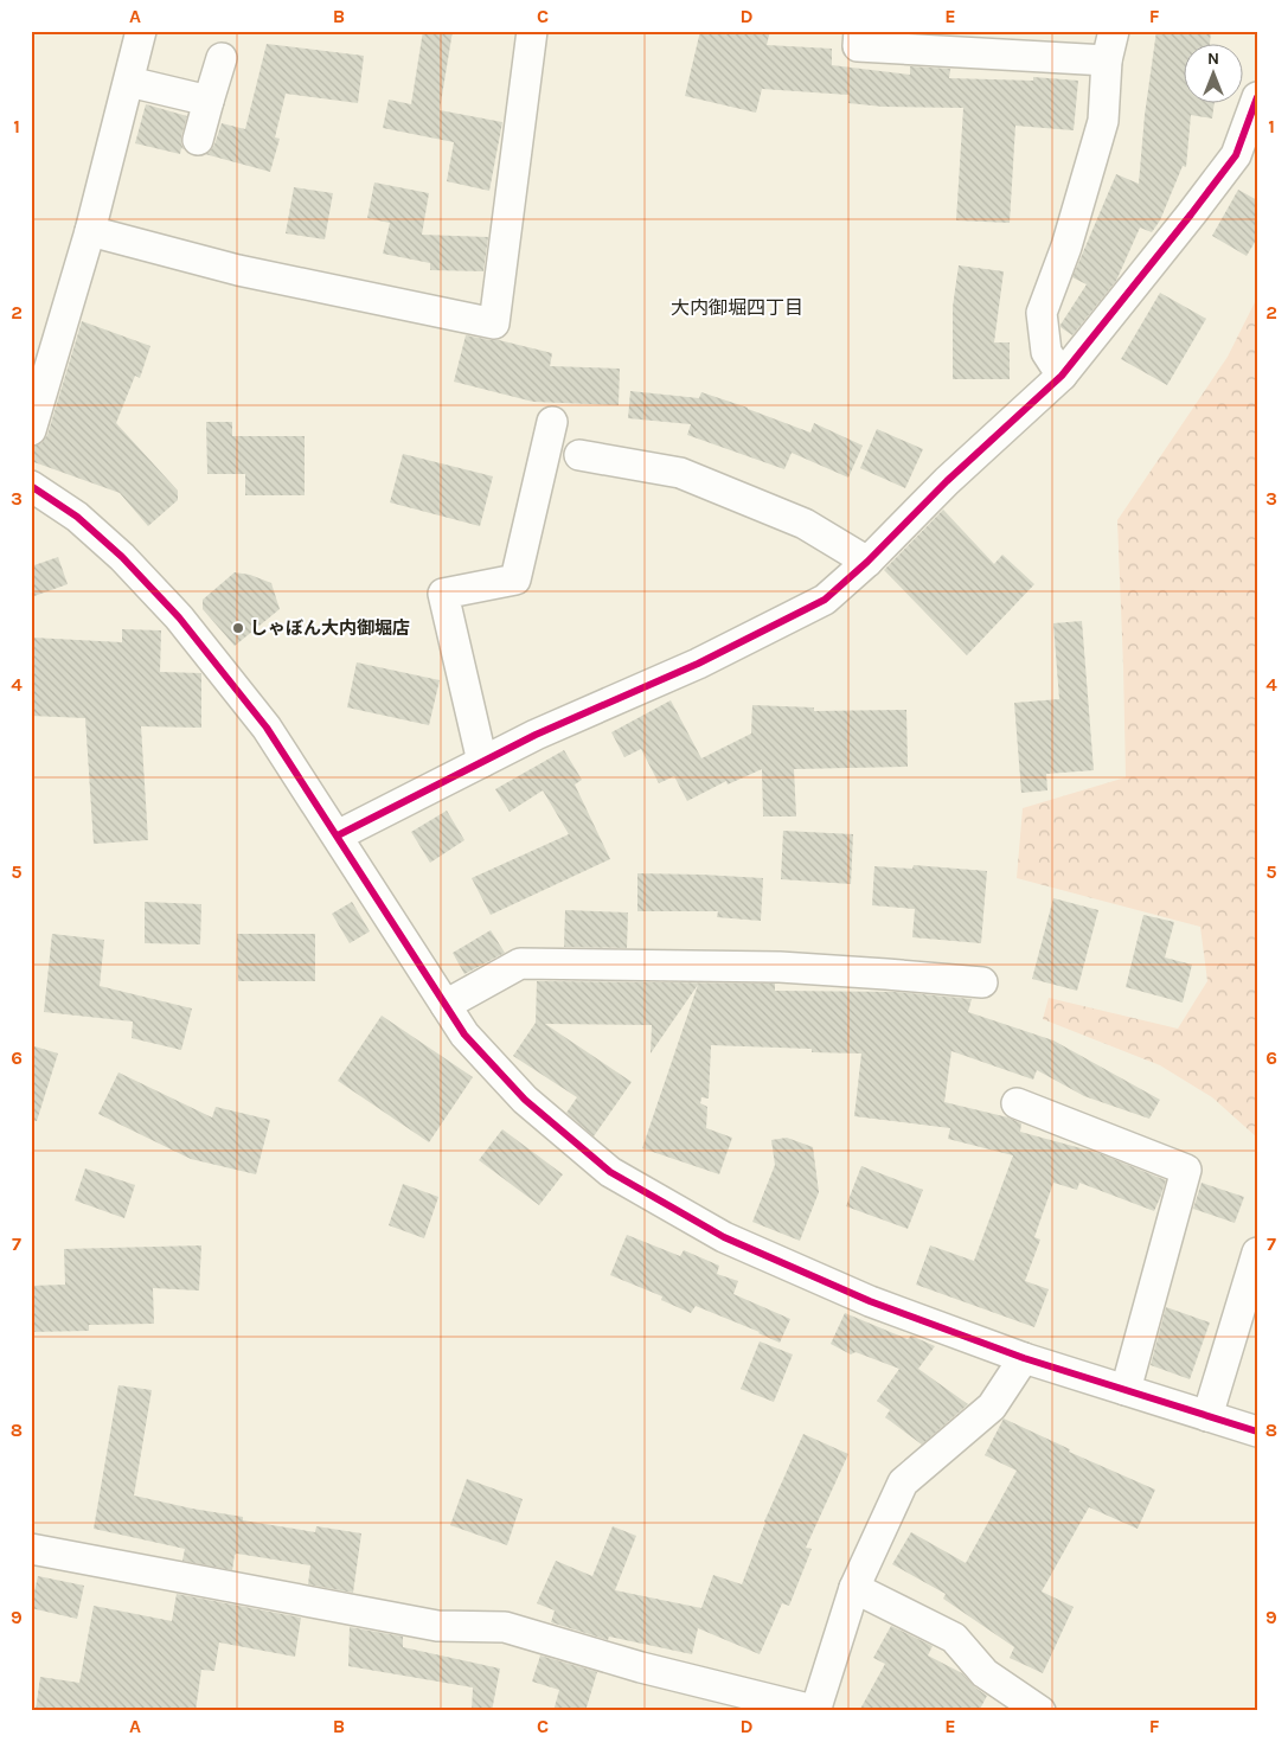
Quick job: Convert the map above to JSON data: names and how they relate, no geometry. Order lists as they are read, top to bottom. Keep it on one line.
{"districts":["大内御堀四丁目"],"places":["しゃぼん大内御堀店"],"north":"top","grid":{"columns":["A","B","C","D","E","F"],"rows":["1","2","3","4","5","6","7","8","9"]}}
